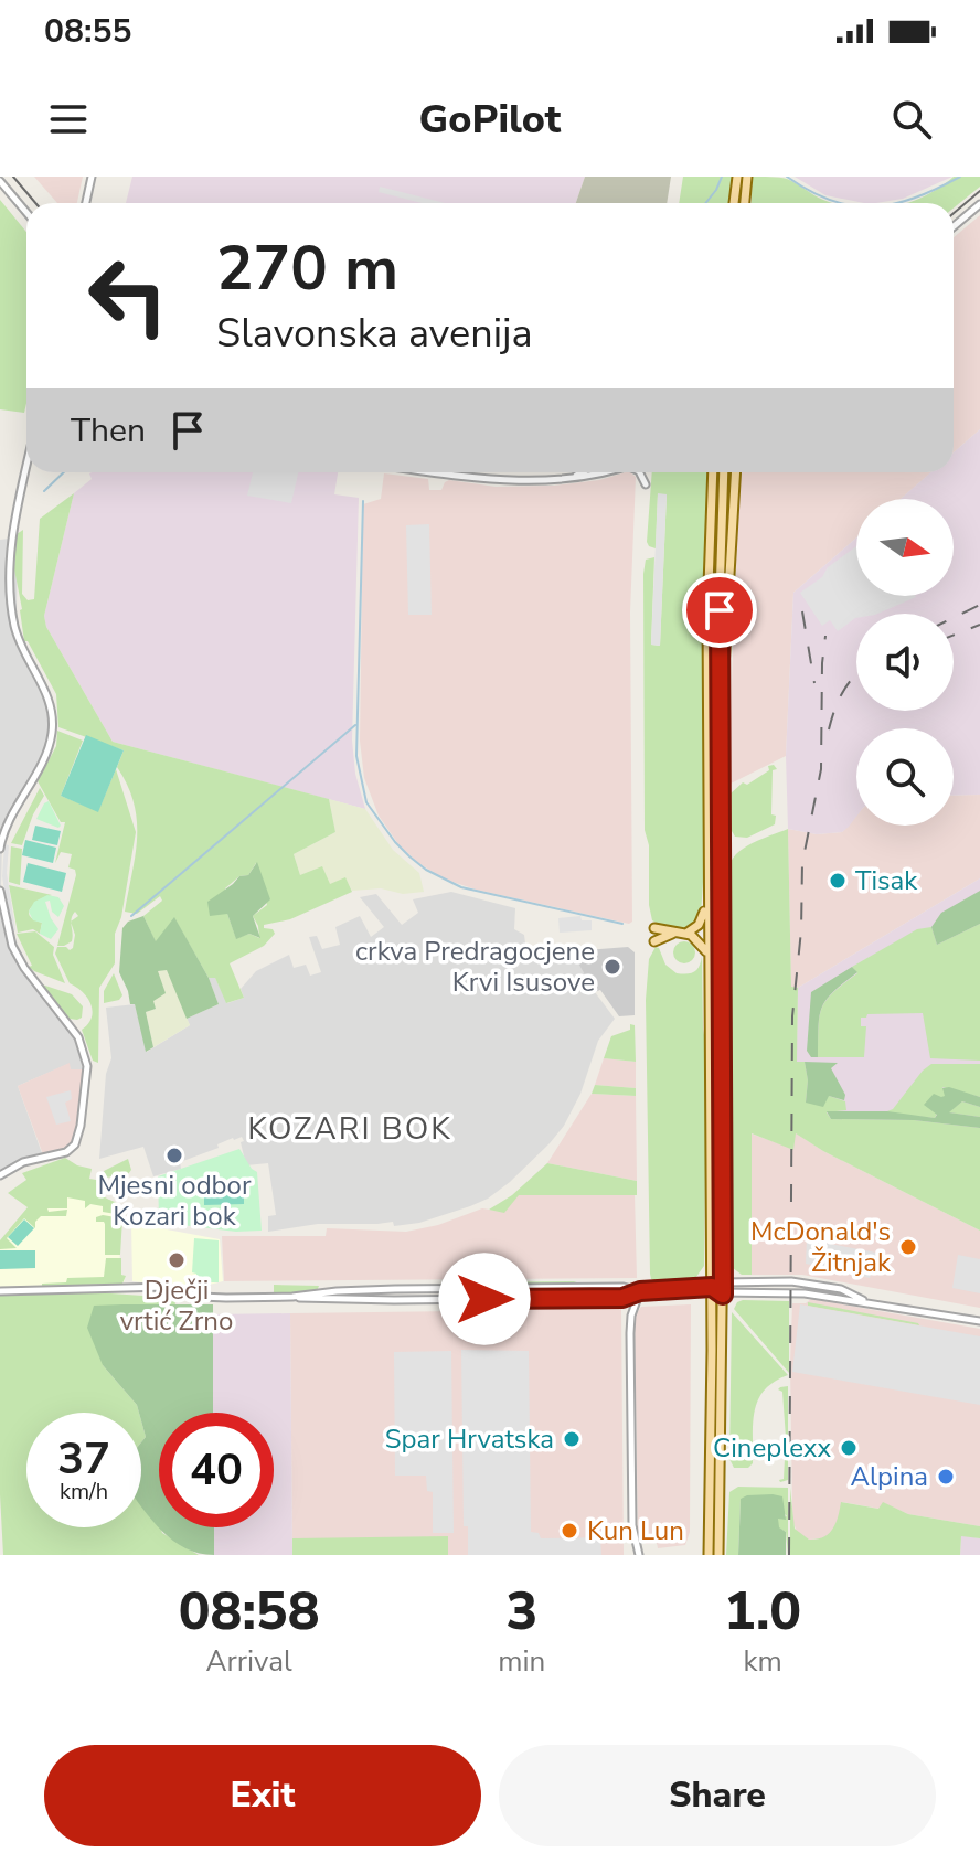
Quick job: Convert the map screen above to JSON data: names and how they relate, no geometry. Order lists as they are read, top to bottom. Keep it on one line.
{"districts":["KOZARI BOK"],"places":["Tisak","crkva Predragocjene Krvi Isusove","Mjesni odbor Kozari bok","McDonald's Žitnjak","Dječji vrtić Zrno","Spar Hrvatska","Cineplexx","Alpina","Kun Lun"],"north":"right","page":{"status":"08:55","header":"GoPilot","turn":["270 m","Slavonska avenija"],"then":"Then","speed":"37 km/h","limit":"40","eta":["08:58","Arrival","3","min","1.0","km"],"buttons":["Exit","Share"]}}
